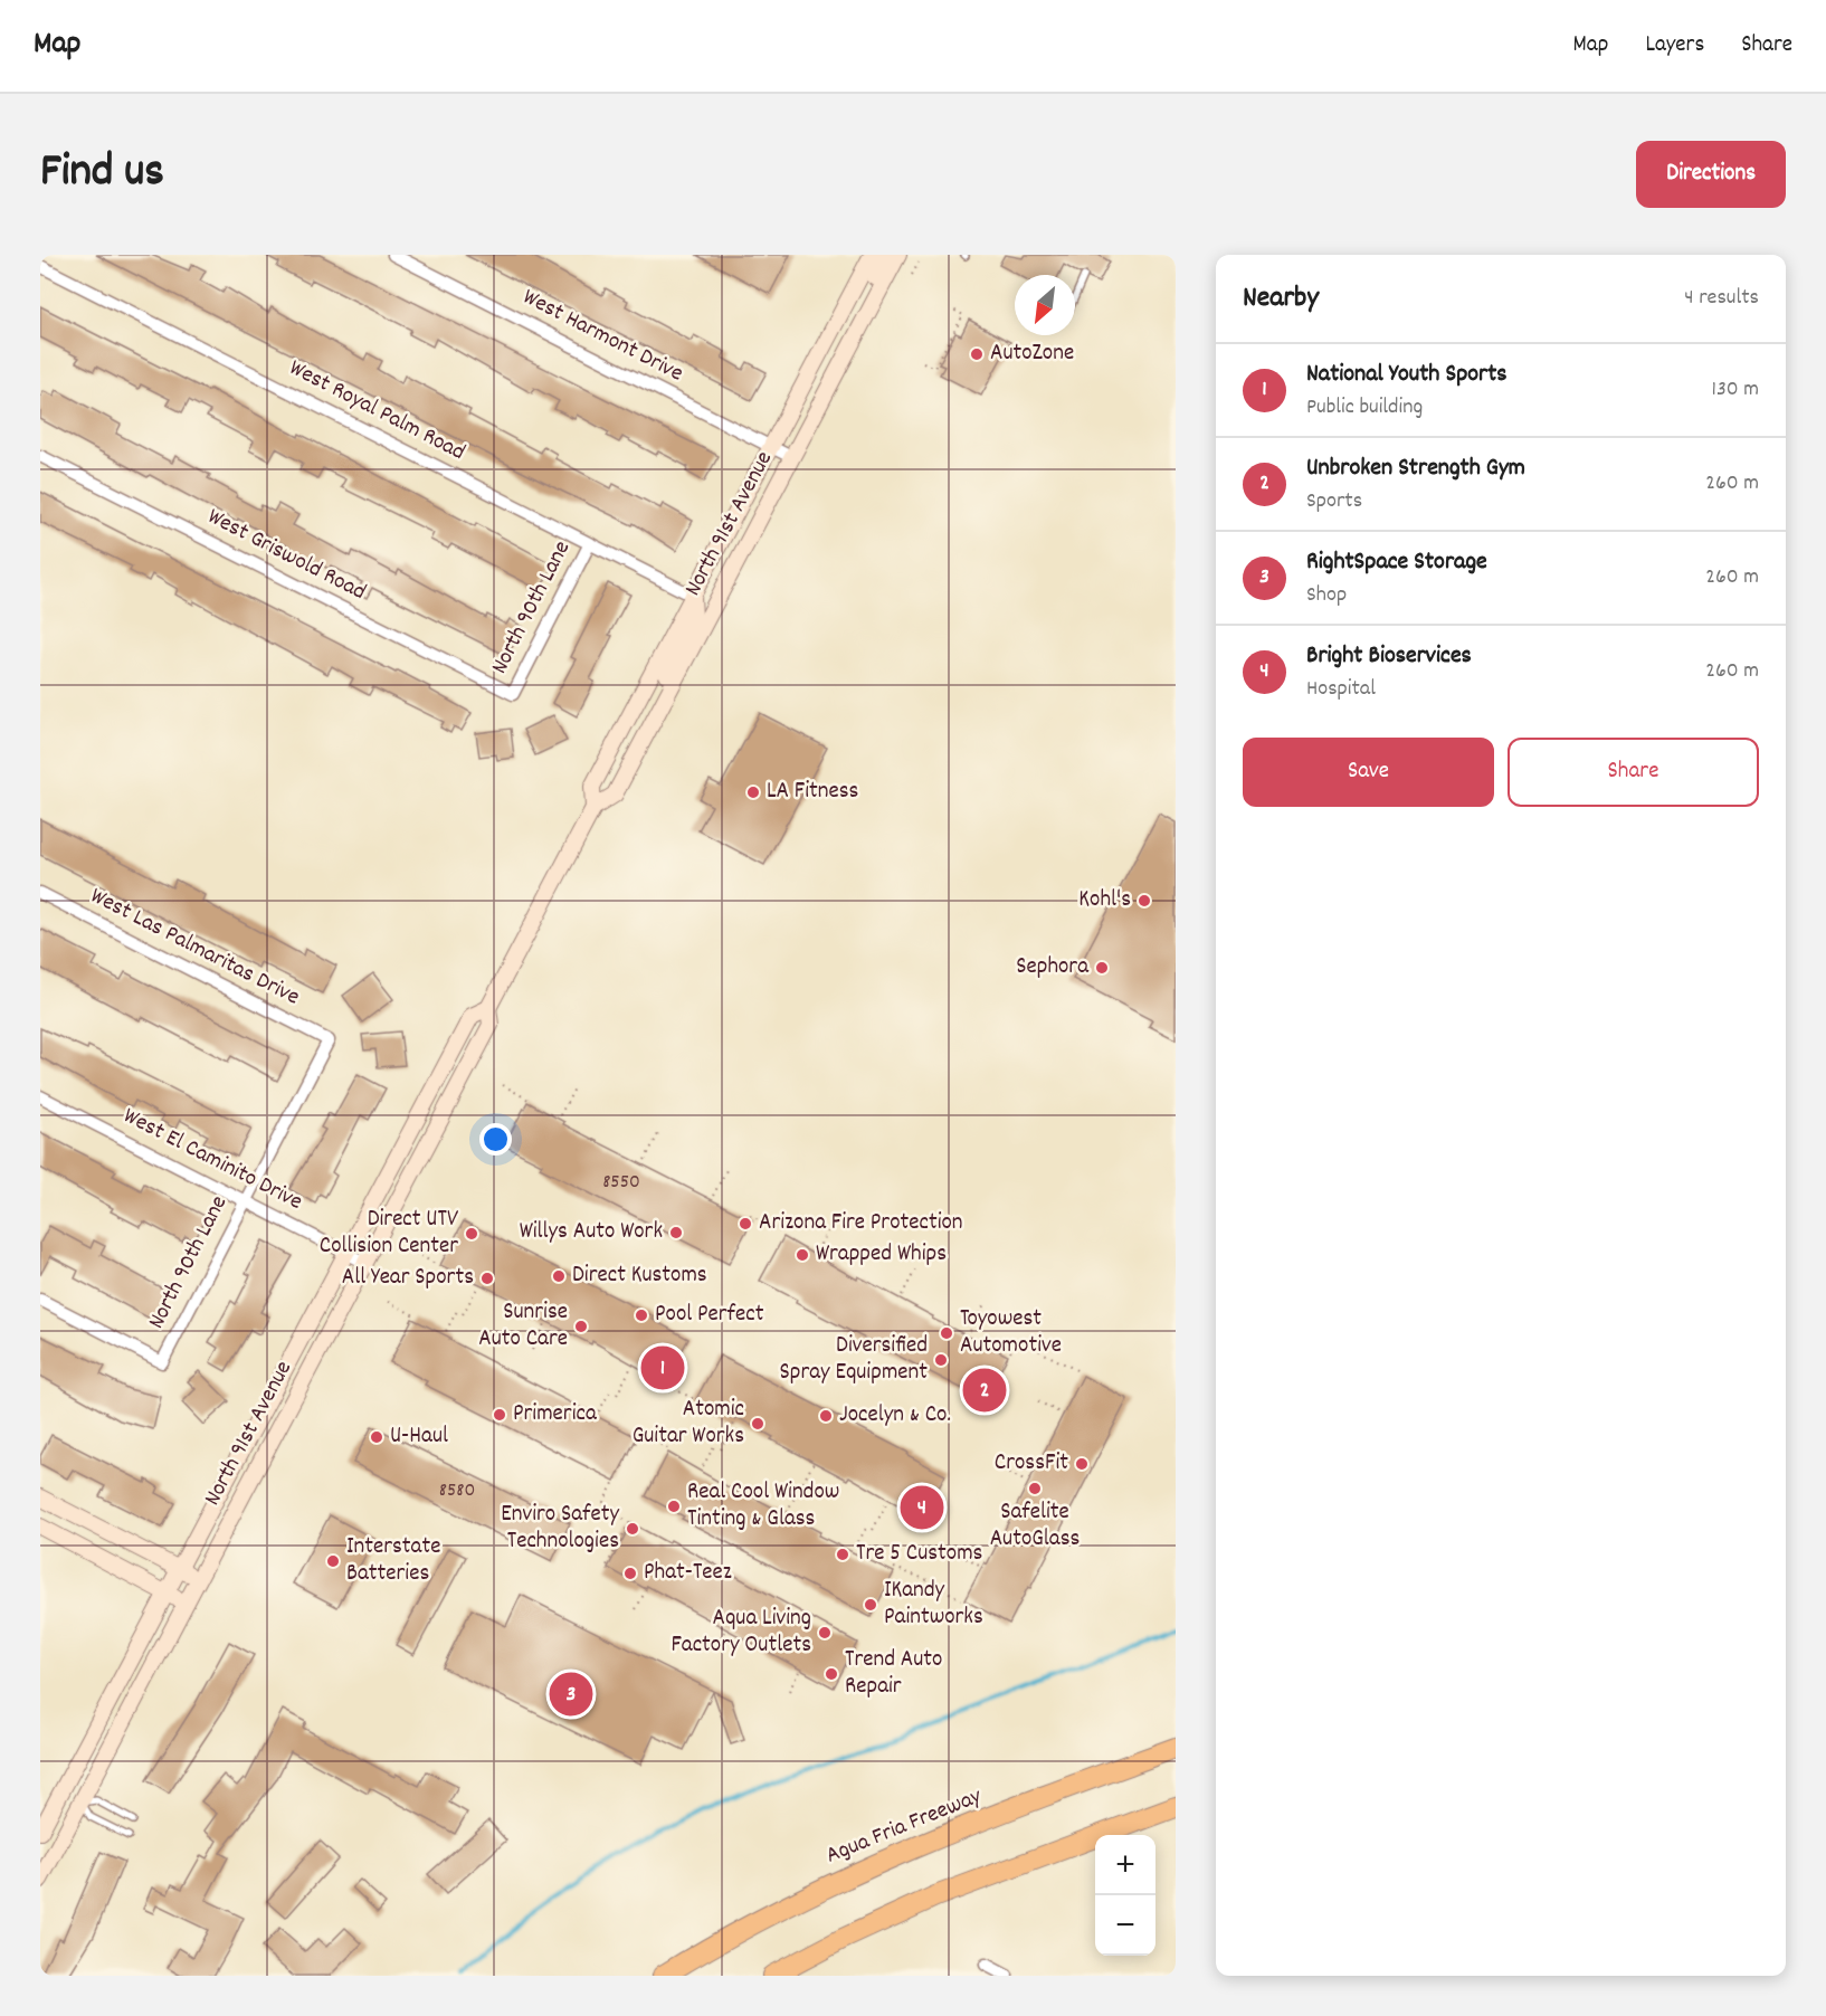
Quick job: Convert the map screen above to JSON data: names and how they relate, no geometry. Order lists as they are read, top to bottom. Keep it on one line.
{"streets":{"highway":["Agua Fria Freeway"],"main road":["North 91st Avenue"],"street":["West Harmont Drive","West Royal Palm Road","West Griswold Road","North 90th Lane","West Las Palmaritas Drive","West El Caminito Drive"]},"crossings":[["West Harmont Drive","North 91st Avenue"],["West Royal Palm Road","North 91st Avenue"],["West Royal Palm Road","North 90th Lane"],["North 91st Avenue","West El Caminito Drive"],["West Griswold Road","North 90th Lane"],["North 90th Lane","West Las Palmaritas Drive"],["North 90th Lane","West El Caminito Drive"]],"places":["AutoZone","LA Fitness","Kohl's","Sephora","Arizona Fire Protection","Willys Auto Work","Direct UTV Collision Center","Wrapped Whips","Direct Kustoms","All Year Sports","Pool Perfect","Sunrise Auto Care","Toyowest Automotive","Diversified Spray Equipment","Primerica","Jocelyn & Co.","Atomic Guitar Works","U-Haul","CrossFit","Safelite AutoGlass","Real Cool Window Tinting & Glass","Enviro Safety Technologies","Tre 5 Customs","Interstate Batteries","Phat-Teez","IKandy Paintworks","Aqua Living Factory Outlets","Trend Auto Repair"],"house_numbers":["8550","8580"],"north":"bottom left","page":{"header":"Map","nav":["Map","Layers","Share"],"title":"Find us","buttons":["Directions",["Save","Share"]],"heading":["Nearby","4 results"],"list":[{"mark":"1","name":"National Youth Sports","note":"Public building","value":"130 m"},{"mark":"2","name":"Unbroken Strength Gym","note":"Sports","value":"260 m"},{"mark":"3","name":"RightSpace Storage","note":"Shop","value":"260 m"},{"mark":"4","name":"Bright Bioservices","note":"Hospital","value":"260 m"}],"pins":["1","2","4","3"],"map_buttons":["+","−"]}}
